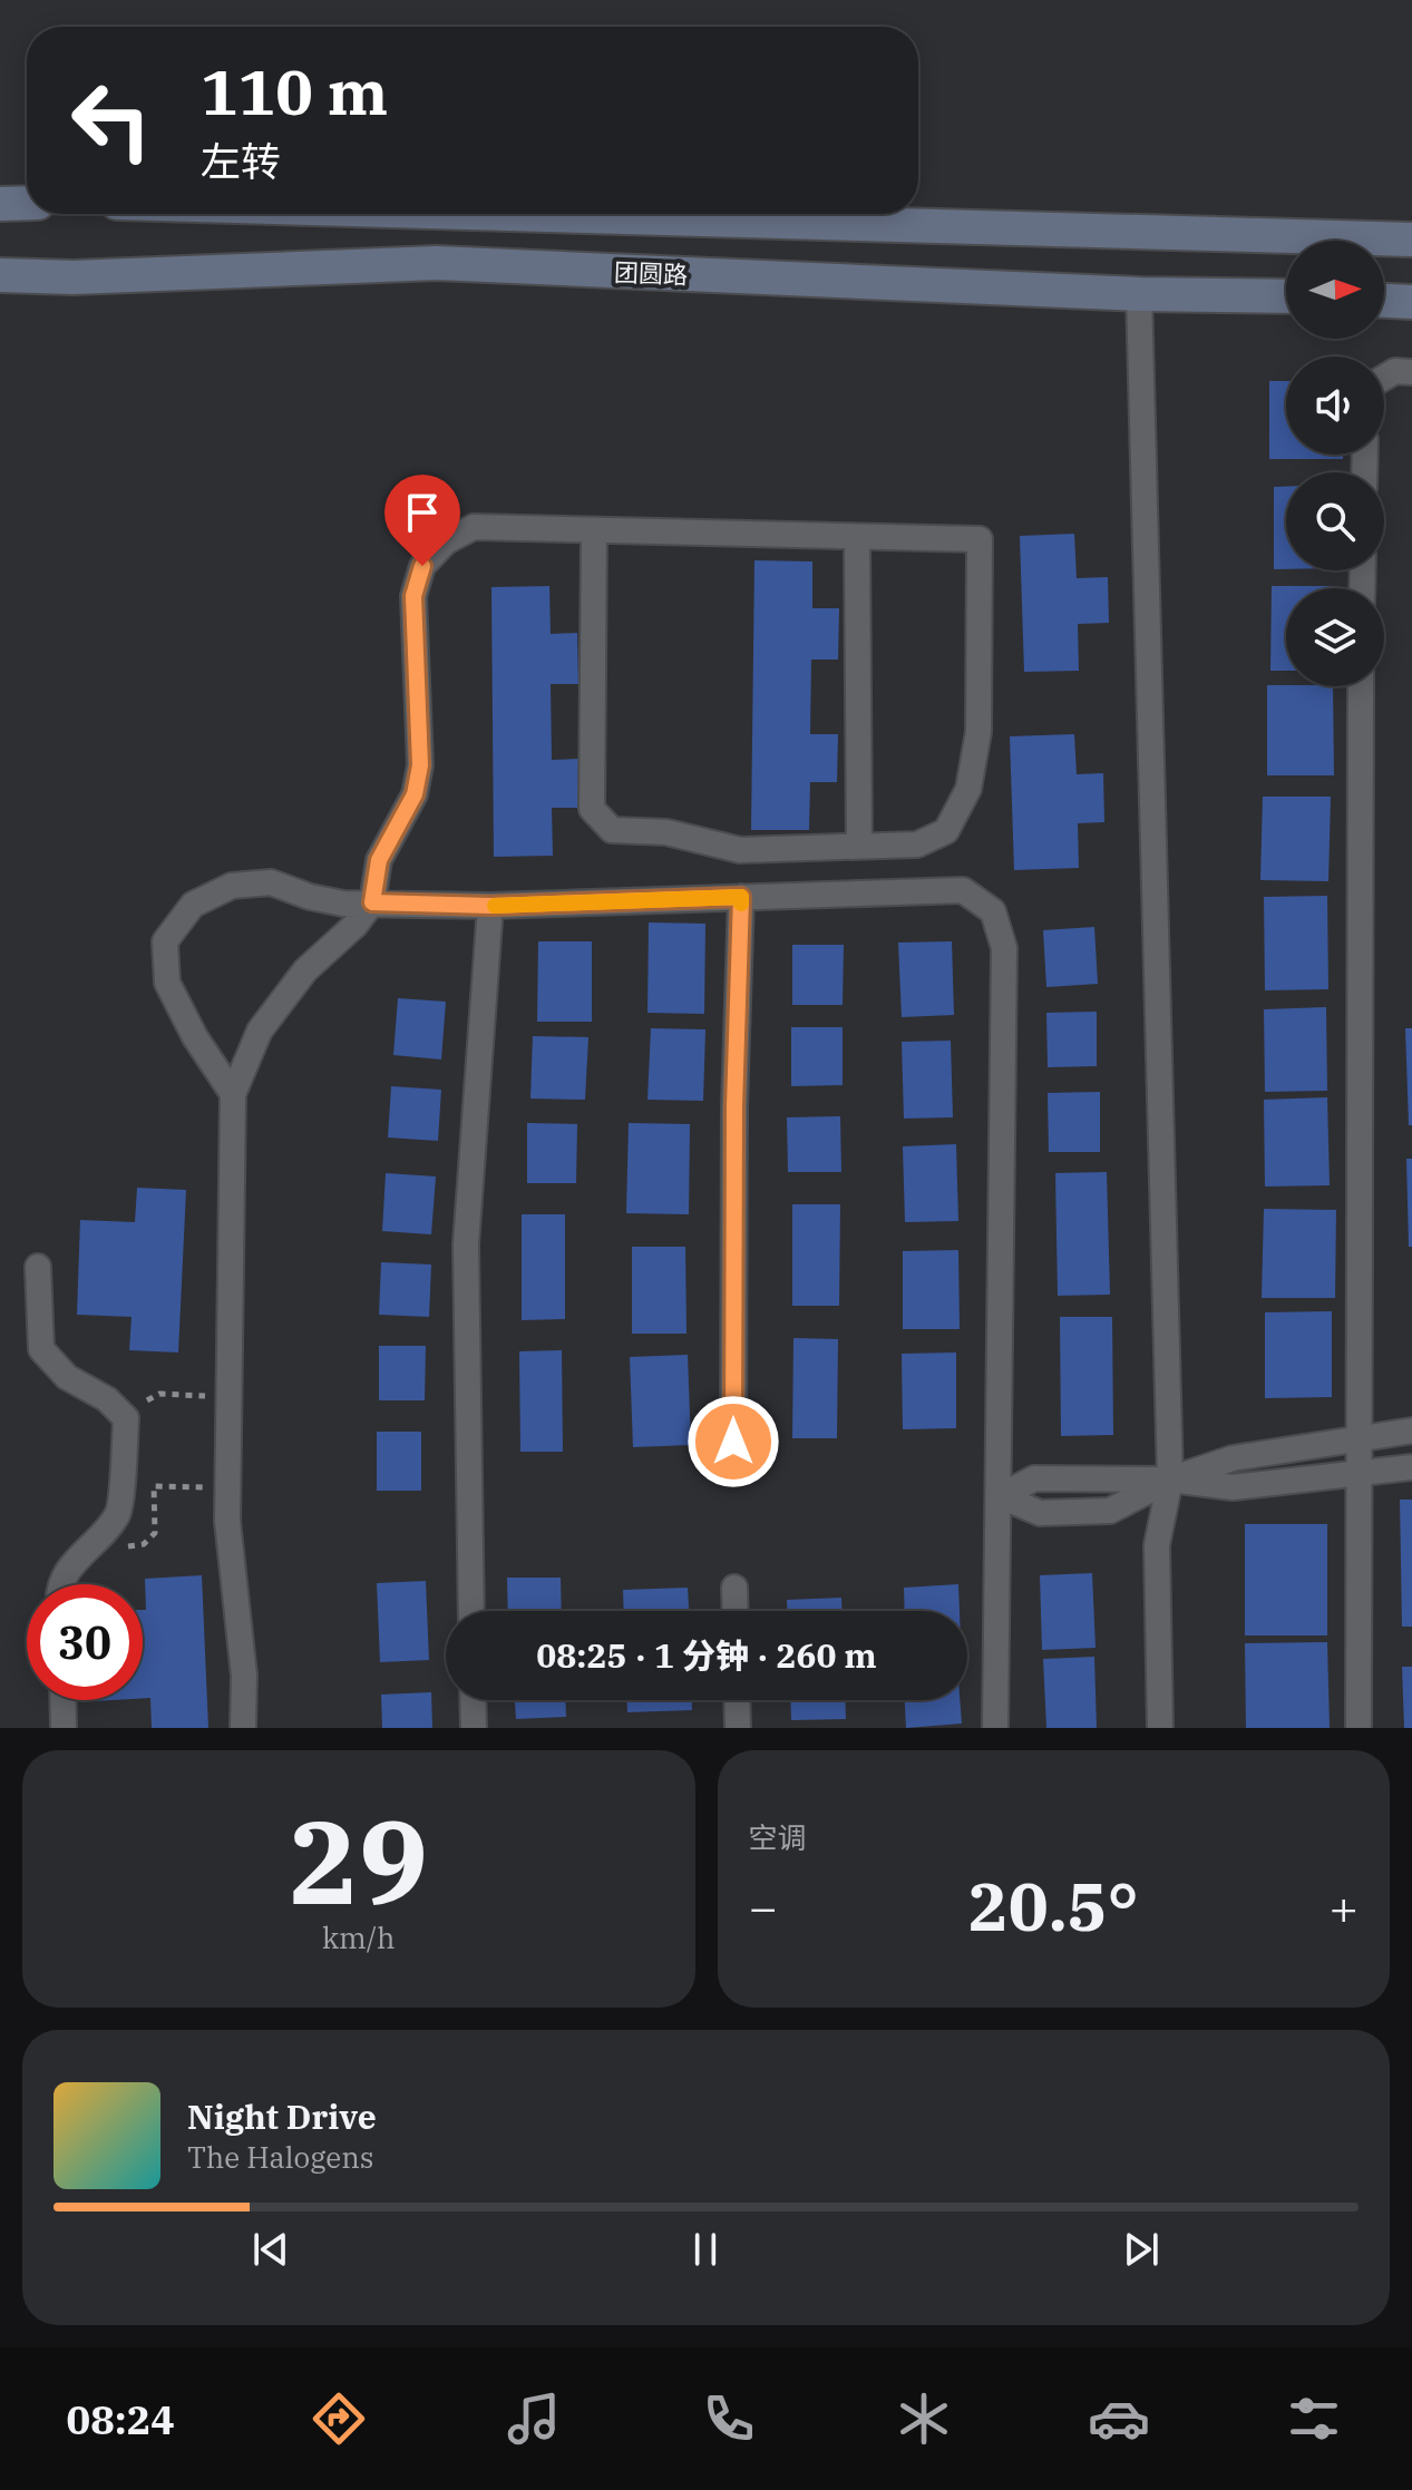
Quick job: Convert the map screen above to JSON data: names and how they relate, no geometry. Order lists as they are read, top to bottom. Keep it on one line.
{"streets":{"street":["团圆路"]},"north":"right","page":{"turn":["110 m","左转"],"limit":"30","trip":"08:25 · 1 分钟 · 260 m","tile":[["29","km/h"],"空调"],"heat":["−","20.5°","+"],"song":["Night Drive","The Halogens"],"tabs":"08:24"}}
